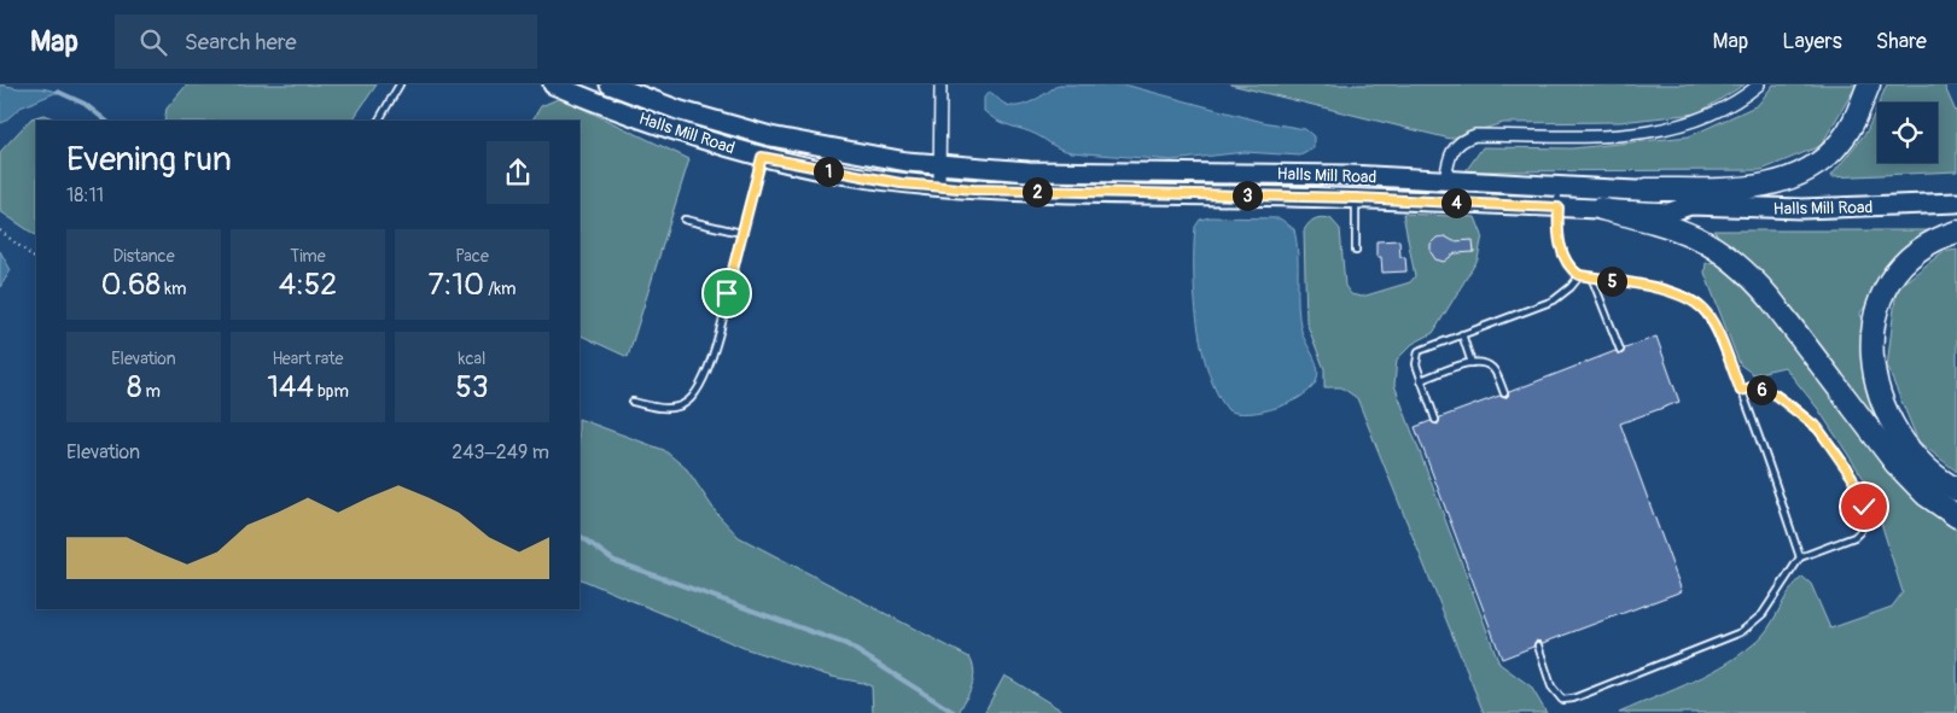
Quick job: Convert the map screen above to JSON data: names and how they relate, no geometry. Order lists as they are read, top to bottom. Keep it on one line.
{"streets":{"main road":["Halls Mill Road"]},"page":{"header":"Map","search":"Search here","nav":["Map","Layers","Share"],"heading":["Evening run","18:11"],"pins":["1","2","3","4","5","6"],"stats":[["Distance","0.68 km"],["Time","4:52"],["Pace","7:10 /km"],["Elevation","8 m"],["Heart rate","144 bpm"],["kcal","53"]],"chart":["Elevation","243–249 m"]}}
